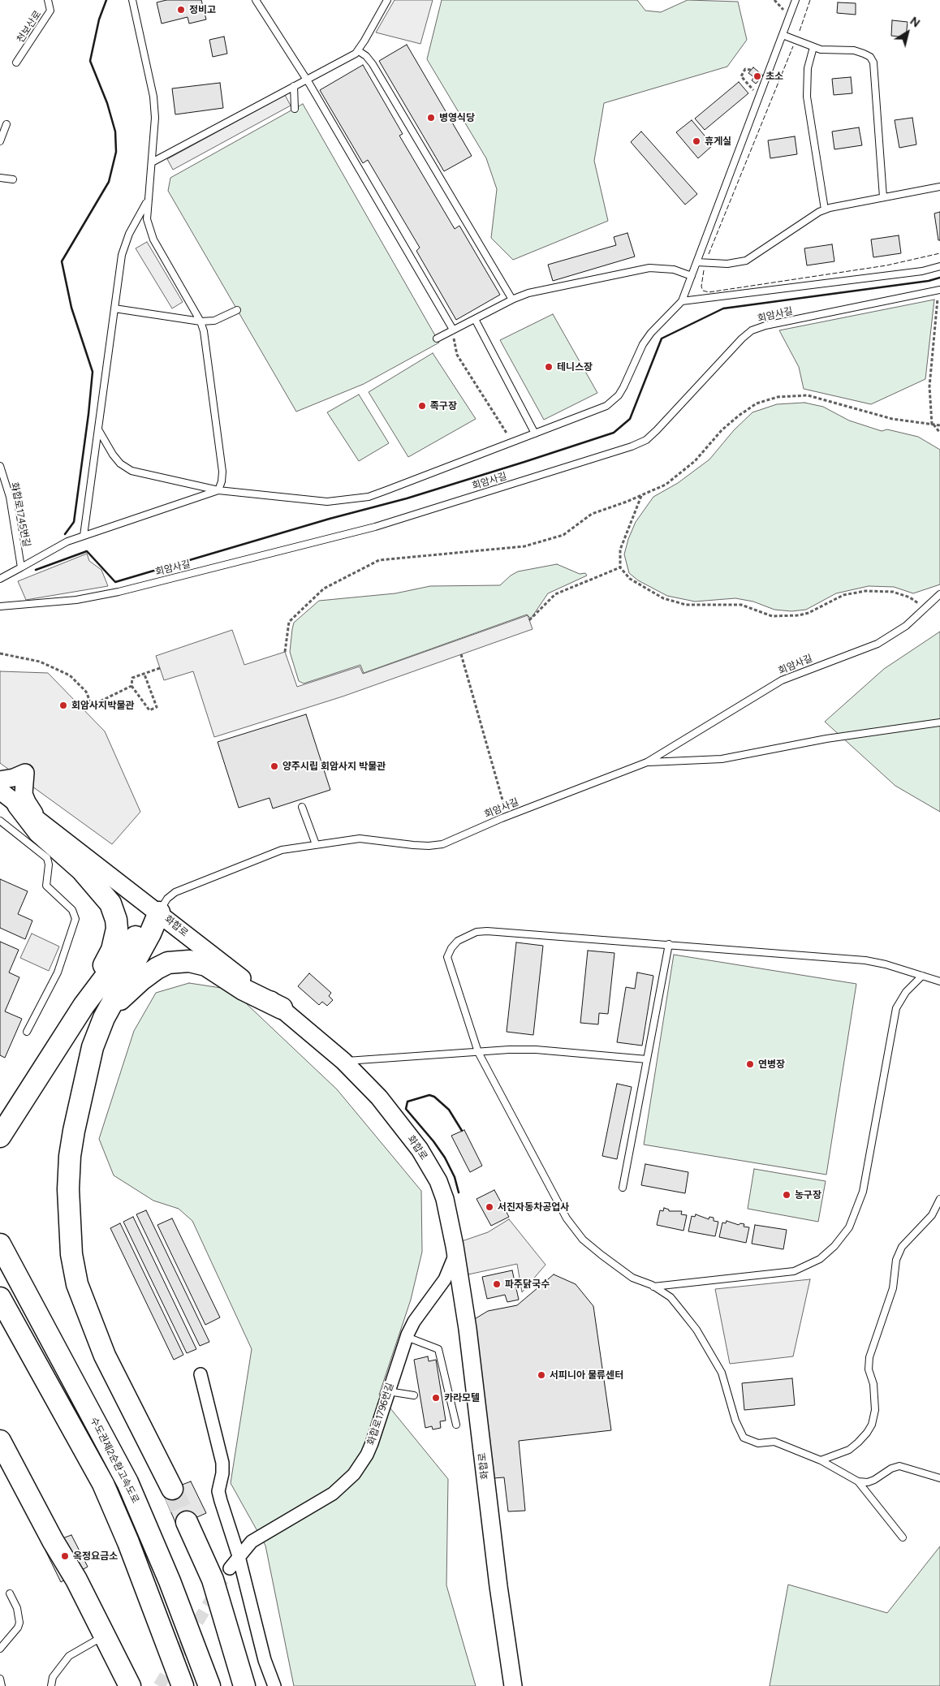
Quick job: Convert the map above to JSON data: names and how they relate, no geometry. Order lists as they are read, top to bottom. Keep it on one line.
{"streets":{"highway":["수도권제2순환고속도로"],"main road":["화합로"],"street":["화합로1796번길"],"lane":["천보산로","회암사길","화합로1745번길"]},"crossings":[["회암사길","화합로"],["화합로","화합로1796번길"]],"places":["정비고","초소","병영식당","휴게실","테니스장","족구장","회암사지박물관","양주시립 회암사지 박물관","연병장","농구장","서진자동차공업사","파주닭국수","서피니아 물류센터","카라모텔","옥정요금소"],"north":"top right"}
